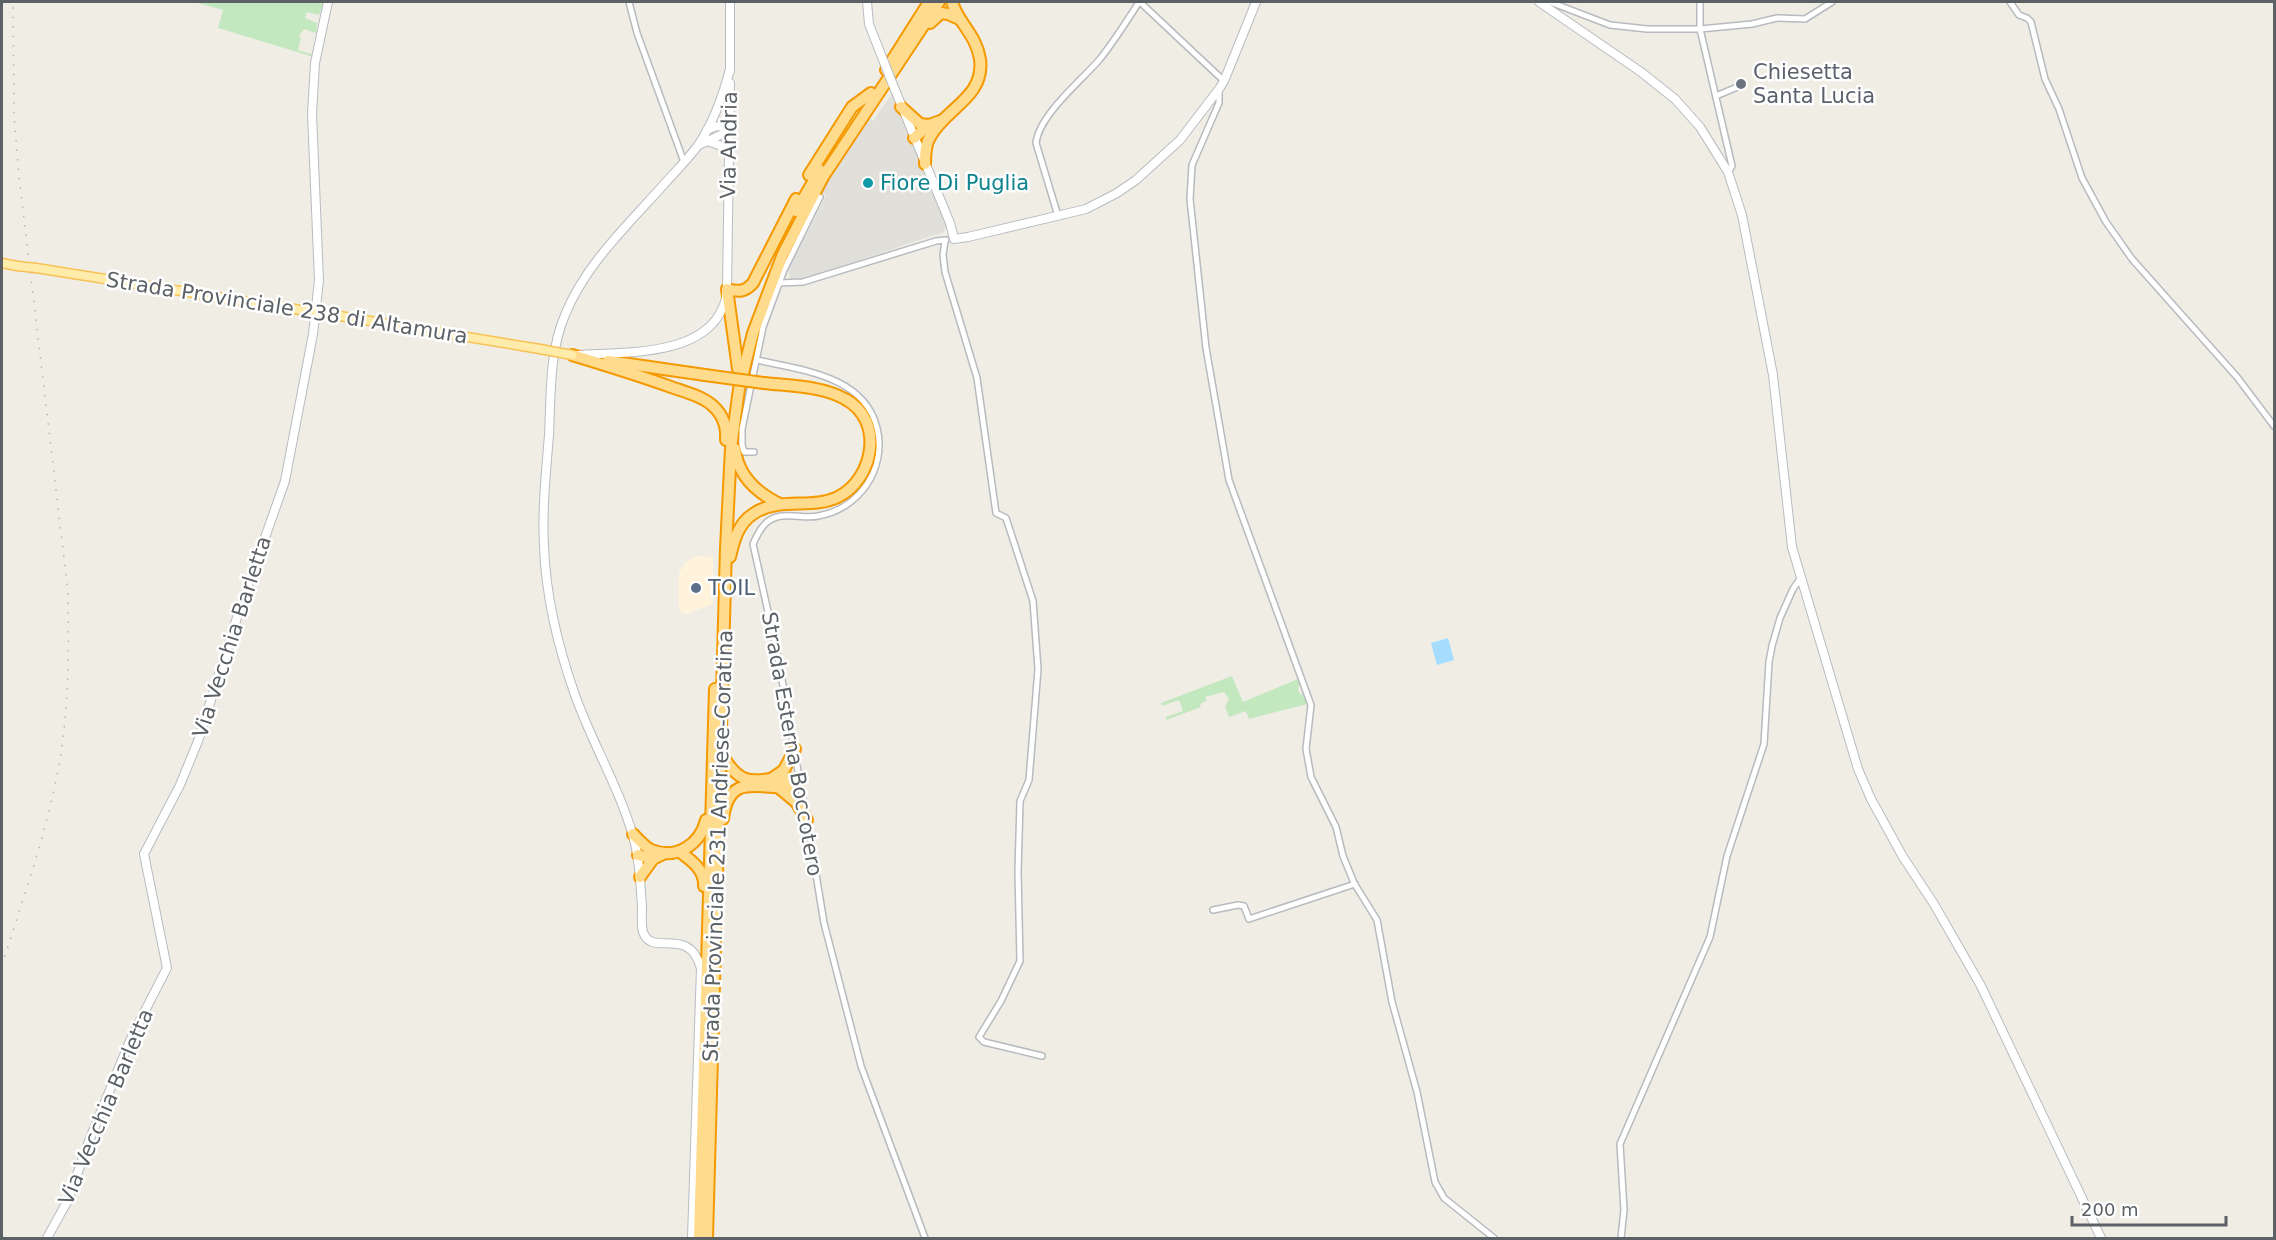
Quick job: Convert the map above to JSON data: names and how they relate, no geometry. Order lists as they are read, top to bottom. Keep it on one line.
{"streets":{"highway":["Strada Provinciale 231 Andriese-Coratina"],"main road":["Strada Provinciale 238 di Altamura"],"street":["Via Andria","Via Vecchia Barletta","Strada Esterna Boccotero"]},"crossings":[["Via Andria","Strada Provinciale 238 di Altamura"]],"places":["Chiesetta Santa Lucia","Fiore Di Puglia","TOIL"],"scale_bar":"200 m"}
